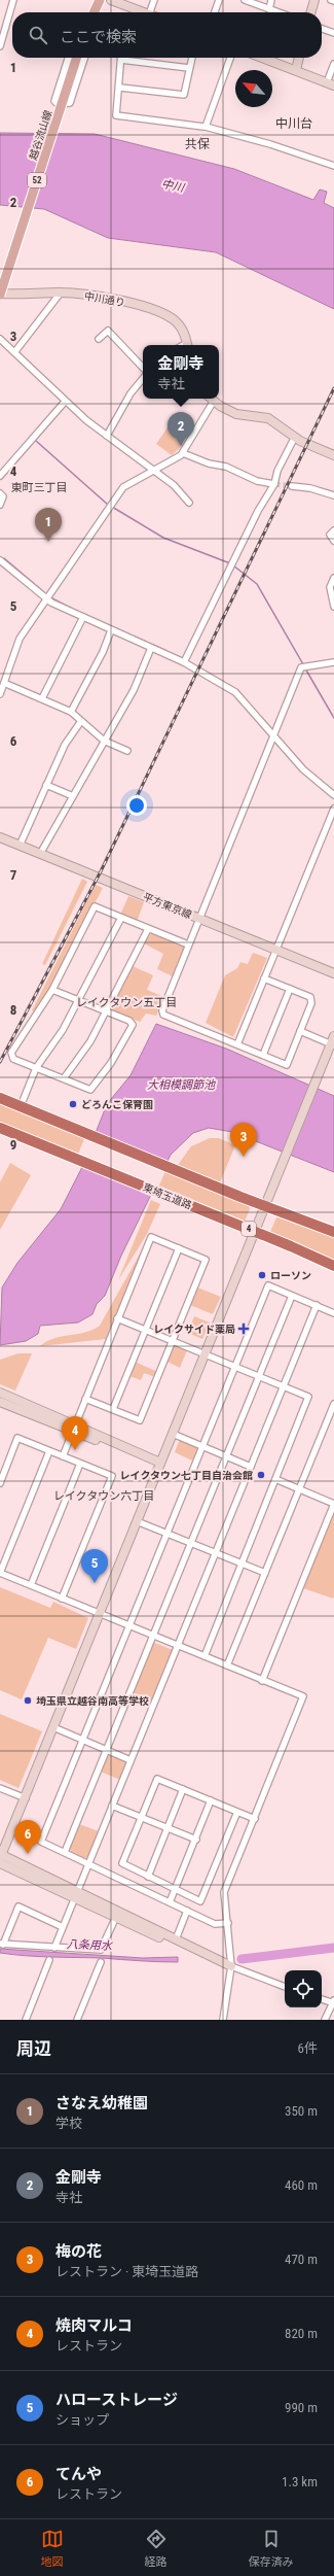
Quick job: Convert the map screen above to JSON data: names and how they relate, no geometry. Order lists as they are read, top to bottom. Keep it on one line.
{"streets":{"highway":["東埼玉道路","4"],"main road":["越谷流山線","52"],"street":["中川通り","平方東京線"]},"crossings":[["越谷流山線","中川通り"]],"districts":["中川台","共保","東町三丁目","レイクタウン五丁目","レイクタウン六丁目"],"water":["中川","大相模調節池","八条用水"],"places":{"other":["どろんこ保育園","ローソン","レイクタウン七丁目自治会館","埼玉県立越谷南高等学校"],"health":["レイクサイド薬局"]},"north":"top left","page":{"search":"ここで検索","popup":["金剛寺","寺社"],"pins":["2","1","3","4","5","6"],"heading":["周辺","6件"],"list":[{"mark":"1","name":"さなえ幼稚園","note":"学校","value":"350 m"},{"mark":"2","name":"金剛寺","note":"寺社","value":"460 m"},{"mark":"3","name":"梅の花","note":"レストラン · 東埼玉道路","value":"470 m"},{"mark":"4","name":"焼肉マルコ","note":"レストラン","value":"820 m"},{"mark":"5","name":"ハローストレージ","note":"ショップ","value":"990 m"},{"mark":"6","name":"てんや","note":"レストラン","value":"1.3 km"}],"nav":["地図","経路","保存済み"]},"grid":{"rows":["1","2","3","4","5","6","7","8","9"]}}
